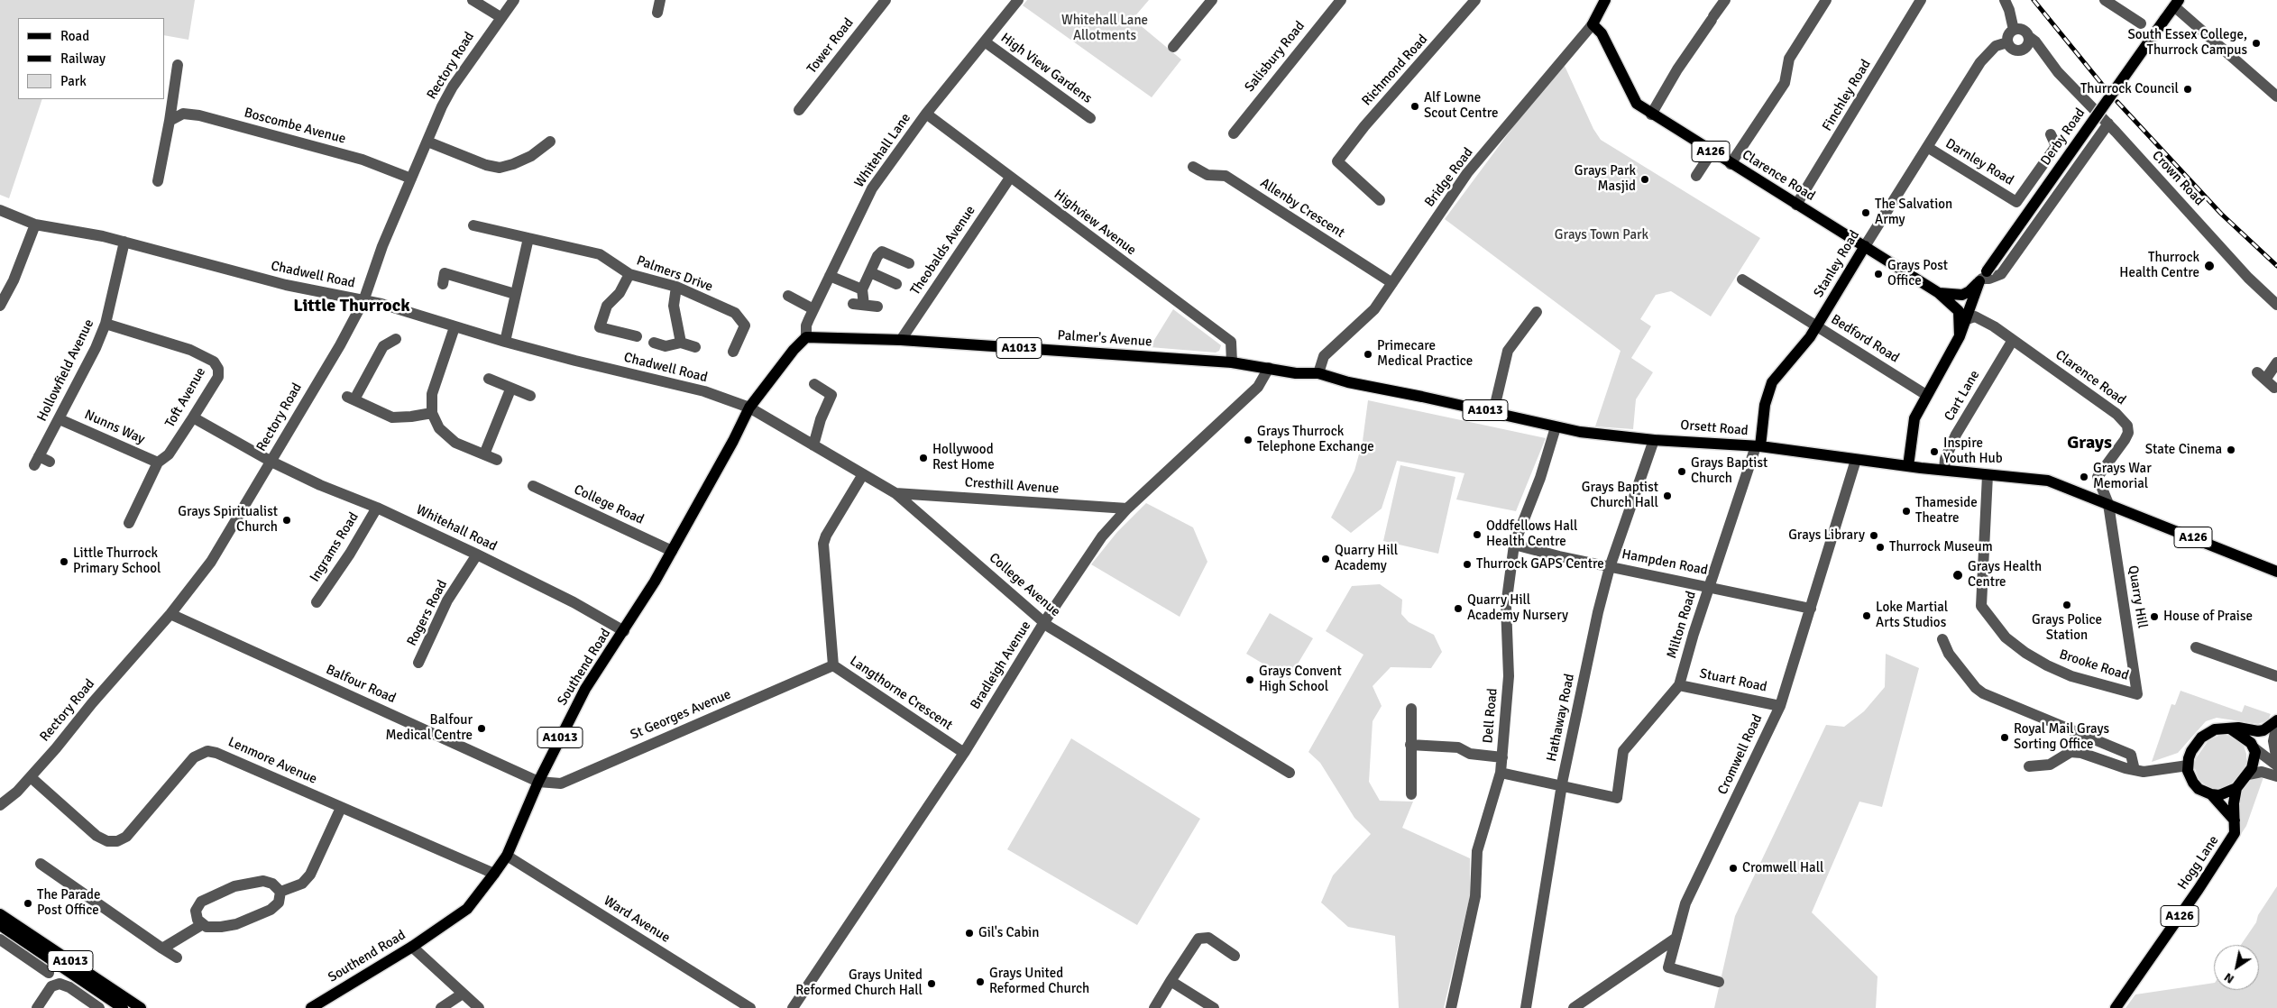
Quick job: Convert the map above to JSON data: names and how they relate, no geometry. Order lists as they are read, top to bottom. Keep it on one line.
{"streets":{"main road":["Derby Road","A126","Clarence Road","Bridge Road","Stanley Road","Palmer's Avenue","A1013","Orsett Road","Southend Road","Hogg Lane"],"street":["Tower Road","Salisbury Road","Rectory Road","High View Gardens","Richmond Road","Finchley Road","Boscombe Avenue","Whitehall Lane","Darnley Road","Crown Road","Allenby Crescent","Highview Avenue","Theobalds Avenue","Palmers Drive","Chadwell Road","Bedford Road","Hollowfield Avenue","Cart Lane","Toft Avenue","Nunns Way","Cresthill Avenue","College Road","Whitehall Road","Ingrams Road","Hampden Road","College Avenue","Quarry Hill","Rogers Road","Milton Road","Bradleigh Avenue","Brooke Road","Stuart Road","Balfour Road","Langthorne Crescent","St Georges Avenue","Dell Road","Hathaway Road","Cromwell Road","Lenmore Avenue","Ward Avenue"]},"crossings":[["Rectory Road","Boscombe Avenue"],["Rectory Road","Chadwell Road"],["Rectory Road","Whitehall Road"],["Rectory Road","Balfour Road"],["Rectory Road","Lenmore Avenue"],["High View Gardens","Whitehall Lane"],["Finchley Road","Clarence Road"],["Derby Road","Clarence Road"],["Derby Road","Bedford Road"],["Derby Road","Orsett Road"],["Whitehall Lane","Highview Avenue"],["Whitehall Lane","Palmer's Avenue"],["Whitehall Lane","Southend Road"],["A126","Orsett Road"],["A126","Quarry Hill"],["Darnley Road","Stanley Road"],["Clarence Road","Bridge Road"],["Clarence Road","Stanley Road"],["Clarence Road","Cart Lane"],["Clarence Road","Quarry Hill"],["Bridge Road","Allenby Crescent"],["Bridge Road","Palmer's Avenue"],["Bridge Road","Orsett Road"],["Crown Road","Stanley Road"],["Highview Avenue","Theobalds Avenue"],["Highview Avenue","Palmer's Avenue"],["Theobalds Avenue","Palmer's Avenue"],["Stanley Road","Bedford Road"],["Stanley Road","Orsett Road"],["Stanley Road","Milton Road"],["Chadwell Road","Hollowfield Avenue"],["Chadwell Road","College Avenue"],["Chadwell Road","Southend Road"],["Palmer's Avenue","Orsett Road"],["Palmer's Avenue","Bradleigh Avenue"],["Palmer's Avenue","Southend Road"],["Hollowfield Avenue","Toft Avenue"],["Hollowfield Avenue","Nunns Way"],["Cart Lane","Orsett Road"],["Toft Avenue","Nunns Way"],["Toft Avenue","Whitehall Road"],["Orsett Road","Quarry Hill"],["Orsett Road","Milton Road"],["Orsett Road","Brooke Road"],["Orsett Road","Dell Road"],["Orsett Road","Hathaway Road"],["Orsett Road","Cromwell Road"],["Cresthill Avenue","College Avenue"],["Cresthill Avenue","Bradleigh Avenue"],["College Road","Southend Road"],["Whitehall Road","Ingrams Road"],["Whitehall Road","Rogers Road"],["Whitehall Road","Southend Road"],["Hampden Road","Milton Road"],["Hampden Road","Dell Road"],["Hampden Road","Hathaway Road"],["Hampden Road","Cromwell Road"],["College Avenue","Bradleigh Avenue"],["College Avenue","Southend Road"],["College Avenue","Langthorne Crescent"],["Quarry Hill","Brooke Road"],["Milton Road","Stuart Road"],["Milton Road","Hathaway Road"],["Bradleigh Avenue","Langthorne Crescent"],["Southend Road","Balfour Road"],["Southend Road","St Georges Avenue"],["Southend Road","Lenmore Avenue"],["Southend Road","Ward Avenue"],["Stuart Road","Cromwell Road"],["Balfour Road","St Georges Avenue"],["Langthorne Crescent","St Georges Avenue"]],"districts":["Little Thurrock","Grays"],"parks":["Whitehall Lane Allotments","Grays Town Park"],"places":["South Essex College, Thurrock Campus","Thurrock Council","Alf Lowne Scout Centre","Grays Park Masjid","The Salvation Army","Thurrock Health Centre","Grays Post Office","Primecare Medical Practice","Grays Thurrock Telephone Exchange","State Cinema","Inspire Youth Hub","Hollywood Rest Home","Grays Baptist Church","Grays War Memorial","Grays Baptist Church Hall","Thameside Theatre","Grays Spiritualist Church","Oddfellows Hall Health Centre","Grays Library","Thurrock Museum","Quarry Hill Academy","Little Thurrock Primary School","Thurrock GAPS Centre","Grays Health Centre","Grays Police Station","Quarry Hill Academy Nursery","Loke Martial Arts Studios","House of Praise","Grays Convent High School","Balfour Medical Centre","Royal Mail Grays Sorting Office","Cromwell Hall","The Parade Post Office","Gil's Cabin","Grays United Reformed Church","Grays United Reformed Church Hall"],"legend":["Road","Railway","Park"],"north":"bottom left"}
